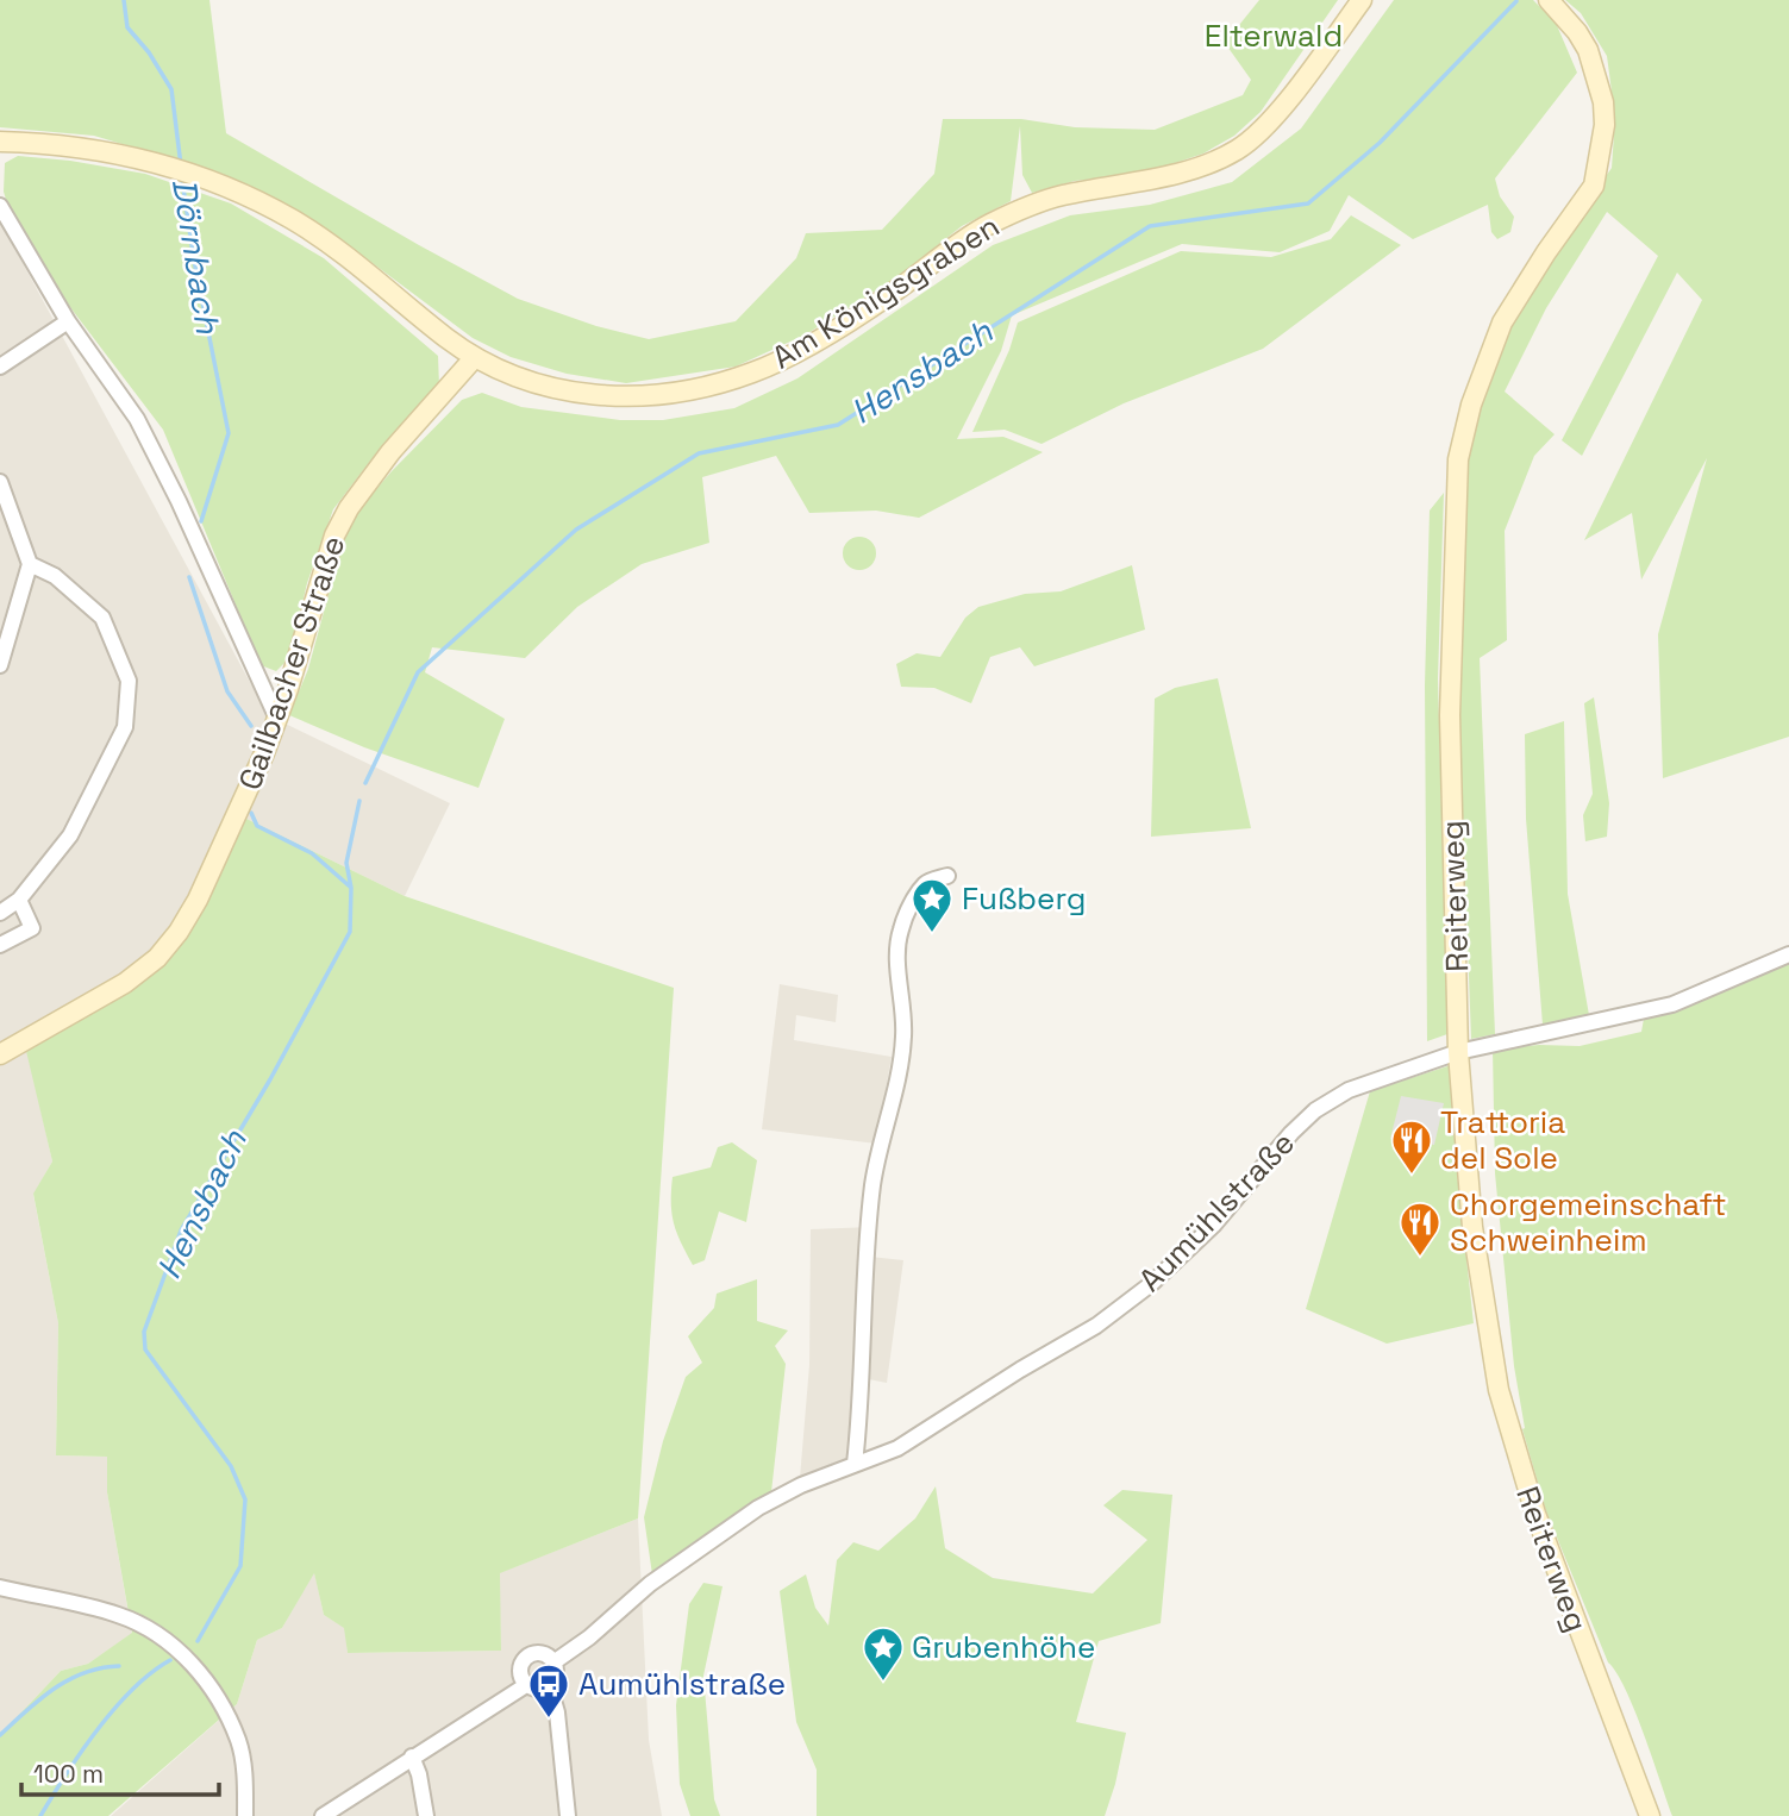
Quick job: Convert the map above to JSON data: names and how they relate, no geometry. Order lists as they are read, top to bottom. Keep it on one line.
{"streets":{"street":["Am Königsgraben","Gailbacher Straße","Reiterweg","Aumühlstraße"]},"crossings":[["Am Königsgraben","Gailbacher Straße"],["Reiterweg","Aumühlstraße"]],"water":["Dörnbach","Hensbach"],"parks":["Elterwald"],"places":{"place":["Fußberg","Grubenhöhe"],"restaurant":["Trattoria del Sole","Chorgemeinschaft Schweinheim"],"bus stop":["Aumühlstraße"]},"scale_bar":"100 m"}
